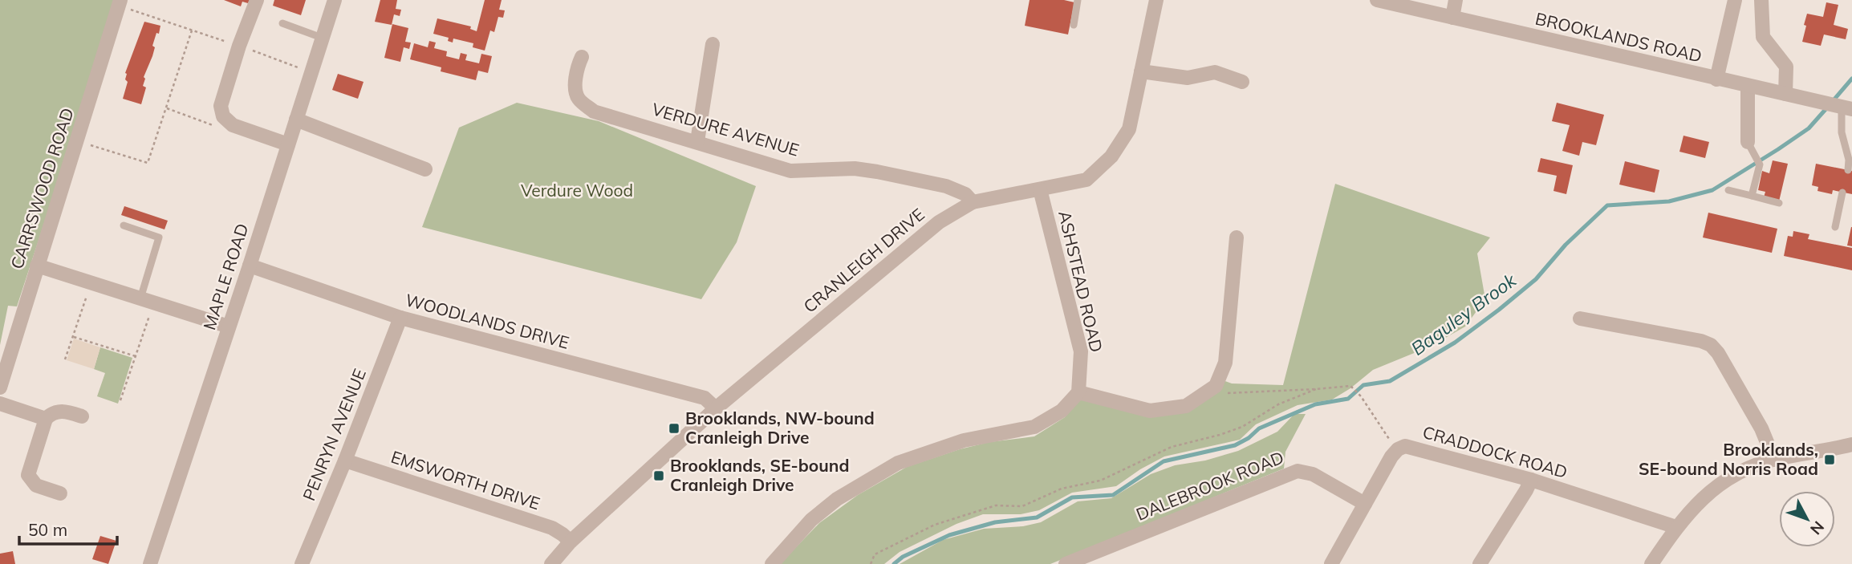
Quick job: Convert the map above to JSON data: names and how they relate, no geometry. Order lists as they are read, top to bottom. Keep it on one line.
{"streets":{"street":["BROOKLANDS ROAD","VERDURE AVENUE","CARRSWOOD ROAD","CRANLEIGH DRIVE","MAPLE ROAD","ASHSTEAD ROAD","WOODLANDS DRIVE","PENRYN AVENUE","CRADDOCK ROAD","EMSWORTH DRIVE","DALEBROOK ROAD"]},"crossings":[["VERDURE AVENUE","CRANLEIGH DRIVE"],["CRANLEIGH DRIVE","ASHSTEAD ROAD"],["CRANLEIGH DRIVE","WOODLANDS DRIVE"],["CRANLEIGH DRIVE","EMSWORTH DRIVE"],["MAPLE ROAD","WOODLANDS DRIVE"],["WOODLANDS DRIVE","PENRYN AVENUE"],["PENRYN AVENUE","EMSWORTH DRIVE"],["CRADDOCK ROAD","DALEBROOK ROAD"]],"water":["Baguley Brook"],"parks":["Verdure Wood"],"places":{"transit":["Brooklands, NW-bound Cranleigh Drive","Brooklands, SE-bound Norris Road","Brooklands, SE-bound Cranleigh Drive"]},"scale_bar":"50 m","north":"bottom right"}
